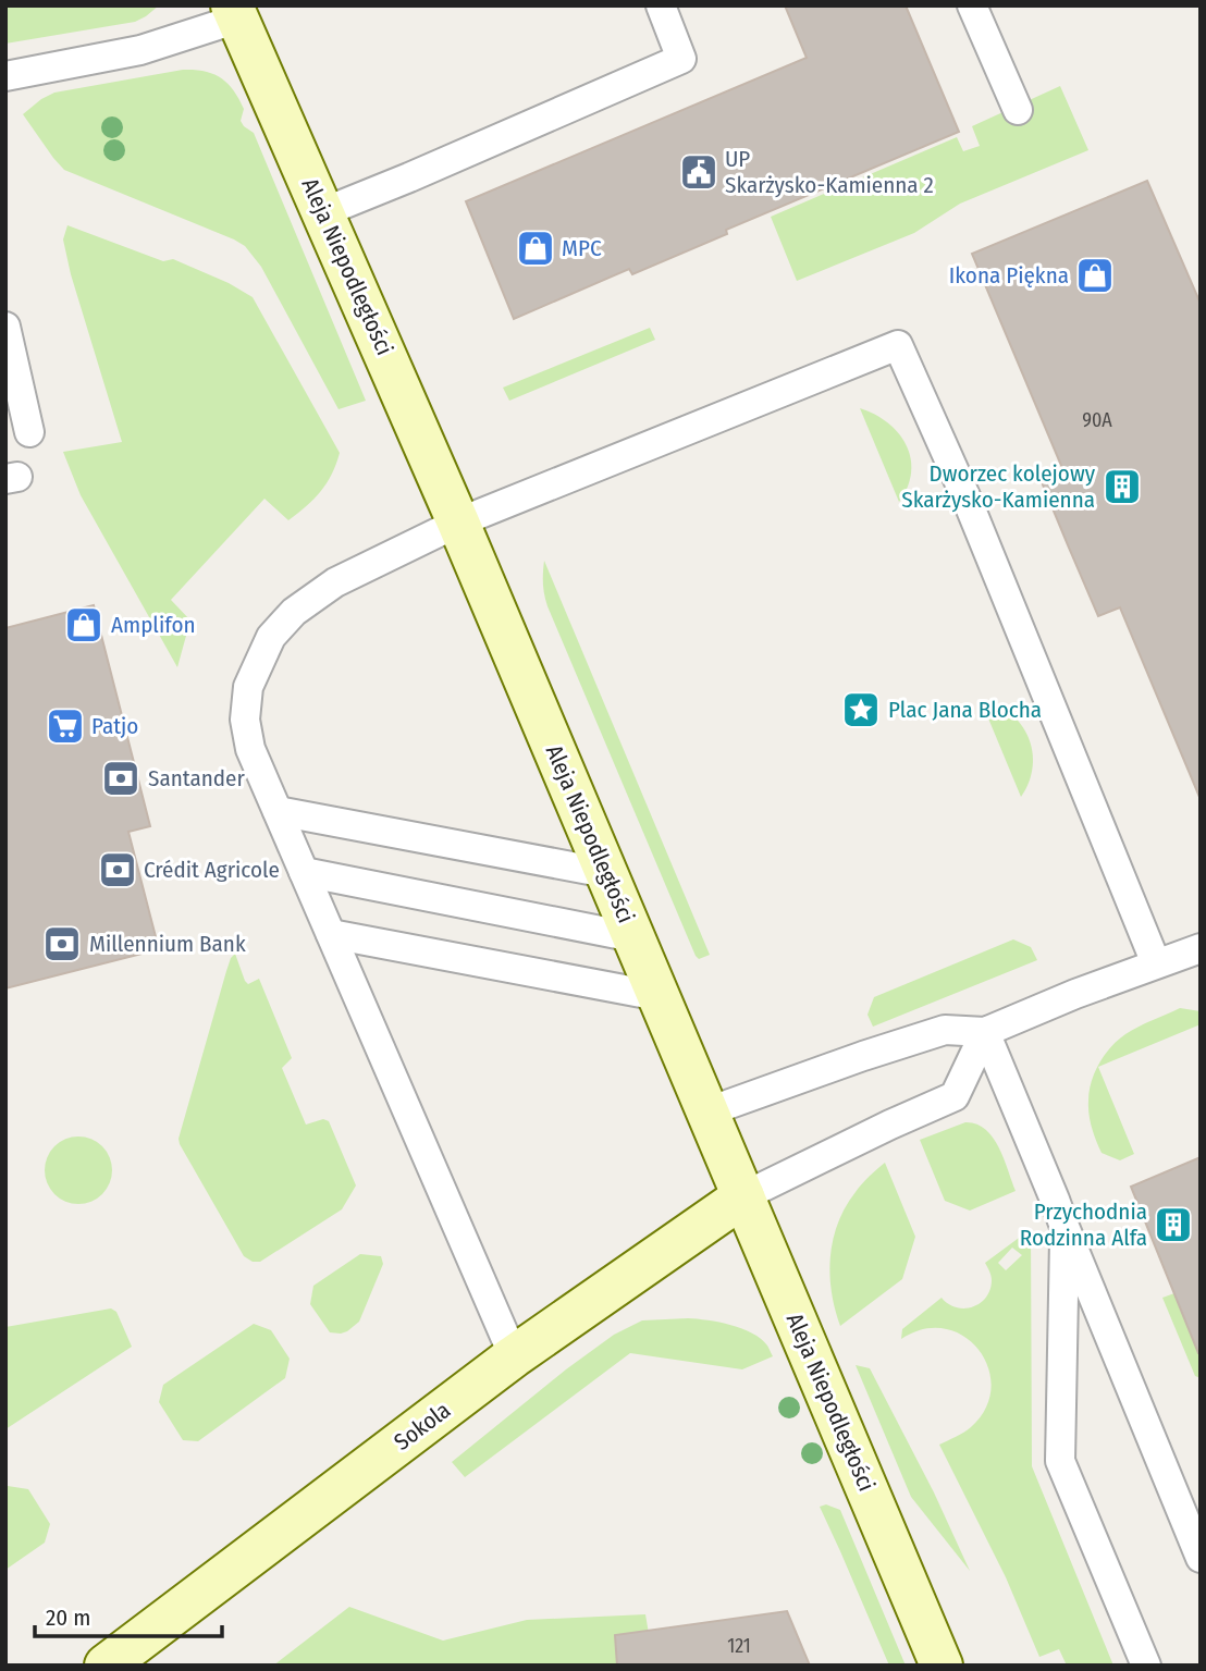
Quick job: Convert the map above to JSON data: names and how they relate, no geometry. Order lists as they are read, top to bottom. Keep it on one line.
{"streets":{"street":["Aleja Niepodległości","Sokola"]},"crossings":[["Aleja Niepodległości","Sokola"]],"places":{"public building":["UP Skarżysko-Kamienna 2"],"shop":["MPC","Ikona Piękna","Amplifon"],"building":["Dworzec kolejowy Skarżysko-Kamienna","Przychodnia Rodzinna Alfa"],"place":["Plac Jana Blocha"],"supermarket":["Patjo"],"bank":["Santander","Crédit Agricole","Millennium Bank"]},"house_numbers":["90A","121"],"scale_bar":"20 m"}
